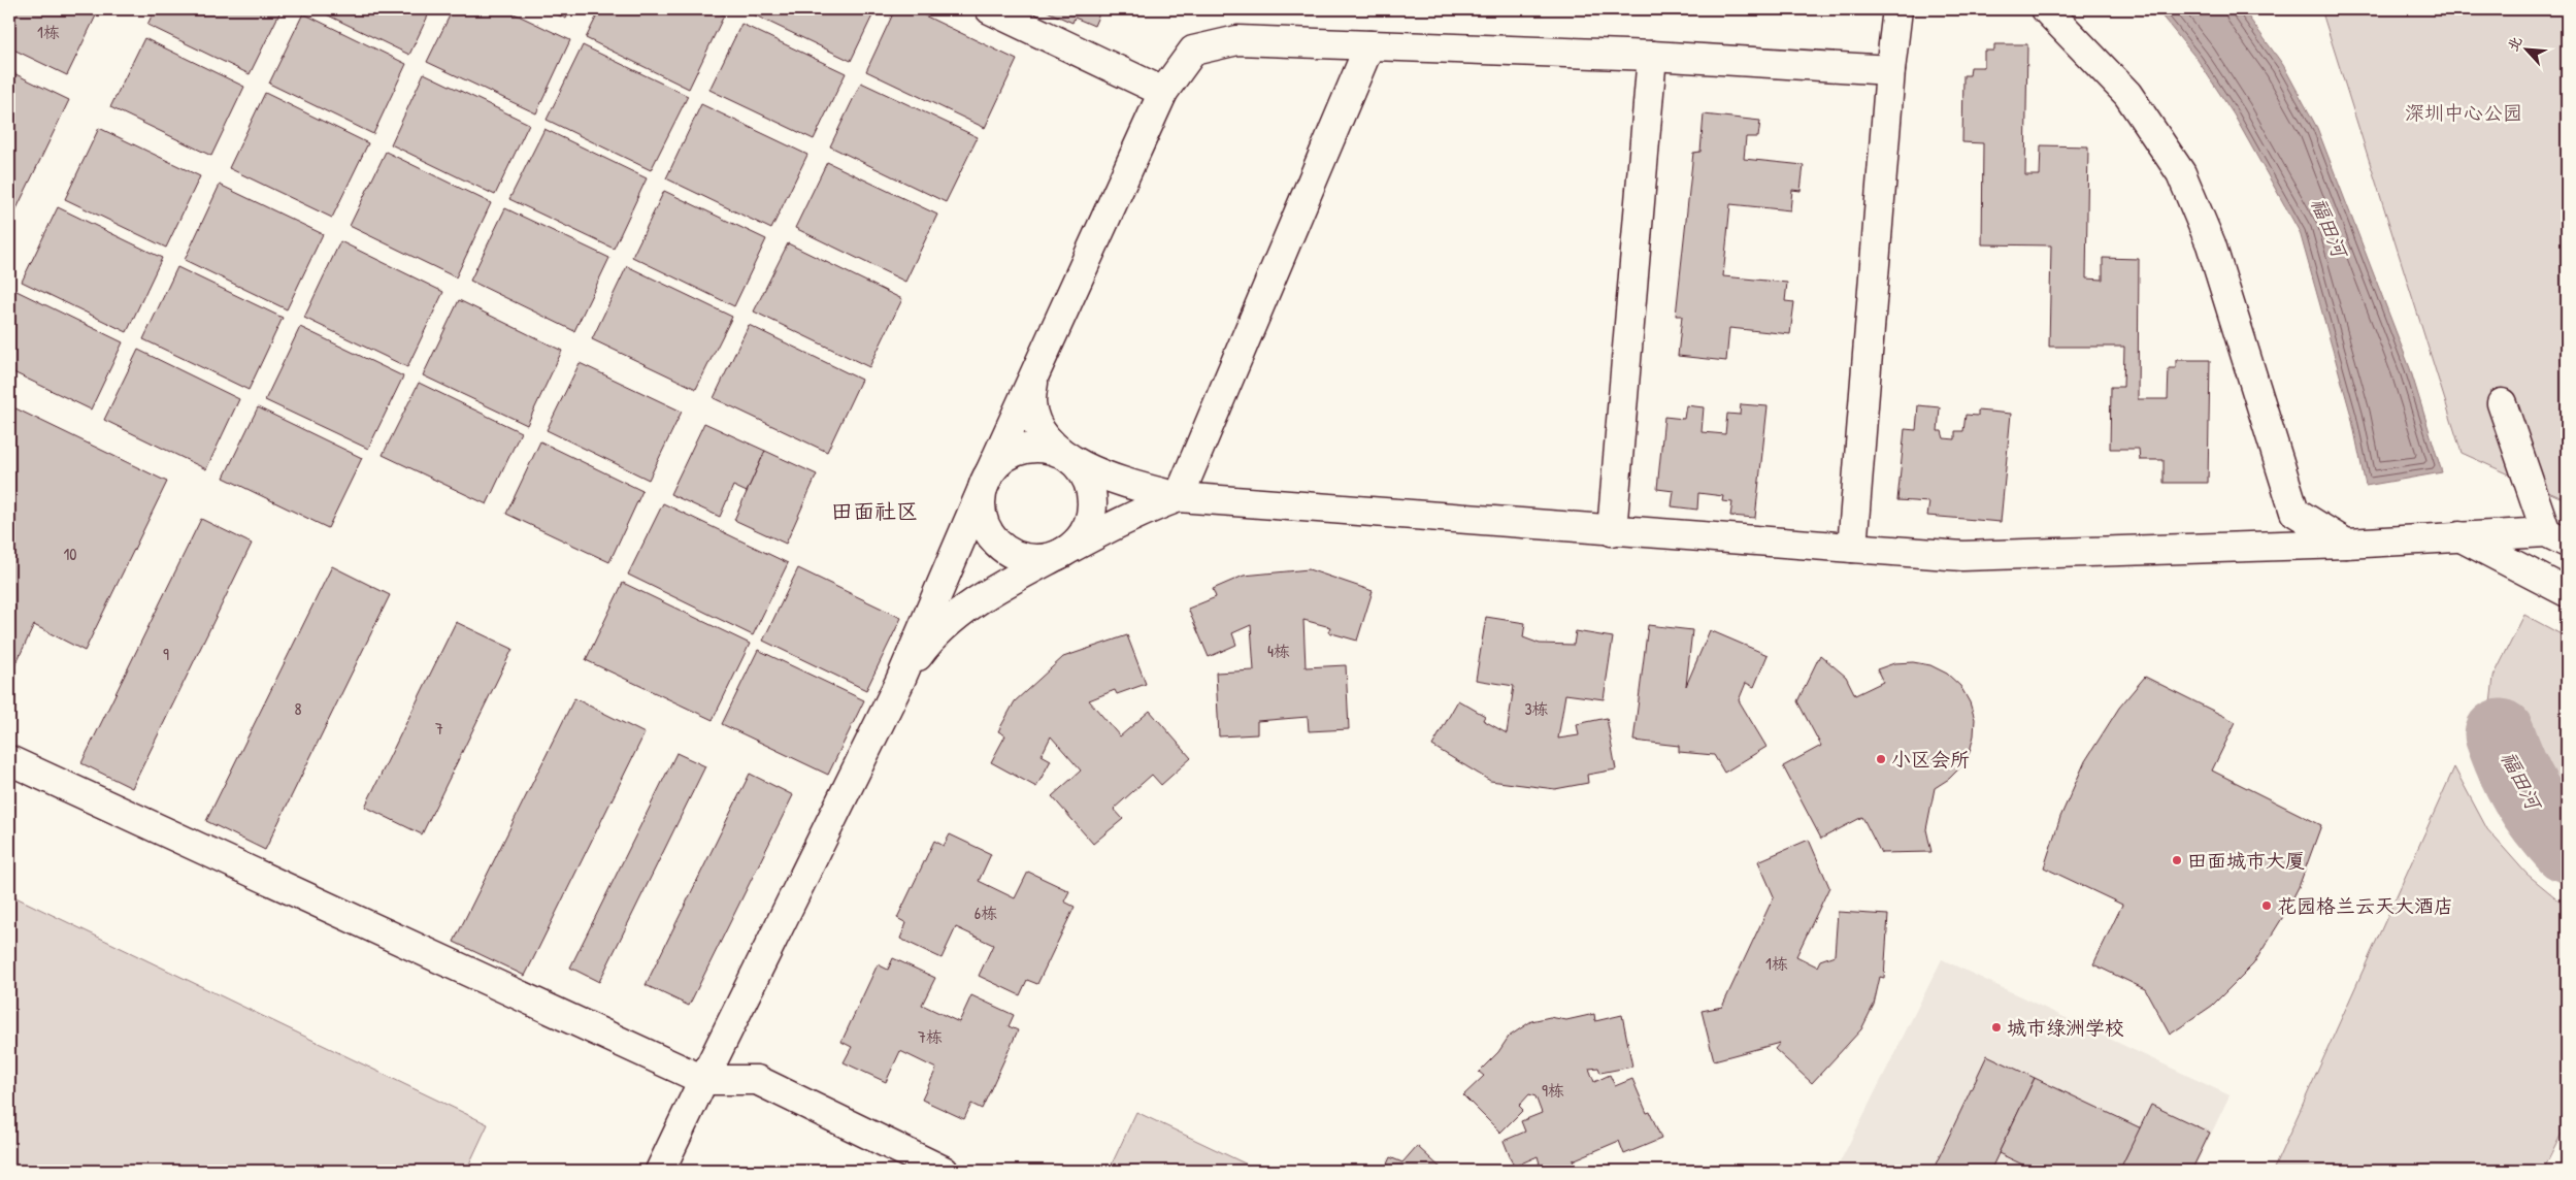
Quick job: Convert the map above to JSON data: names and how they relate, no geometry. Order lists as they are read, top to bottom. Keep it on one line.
{"districts":["田面社区"],"water":["福田河"],"parks":["深圳中心公园"],"places":["小区会所","田面城市大厦","花园格兰云天大酒店","城市绿洲学校"],"house_numbers":["1栋","10","4栋","9","8","3栋","7","6栋","1栋","7栋","9栋"],"north":"top left"}
